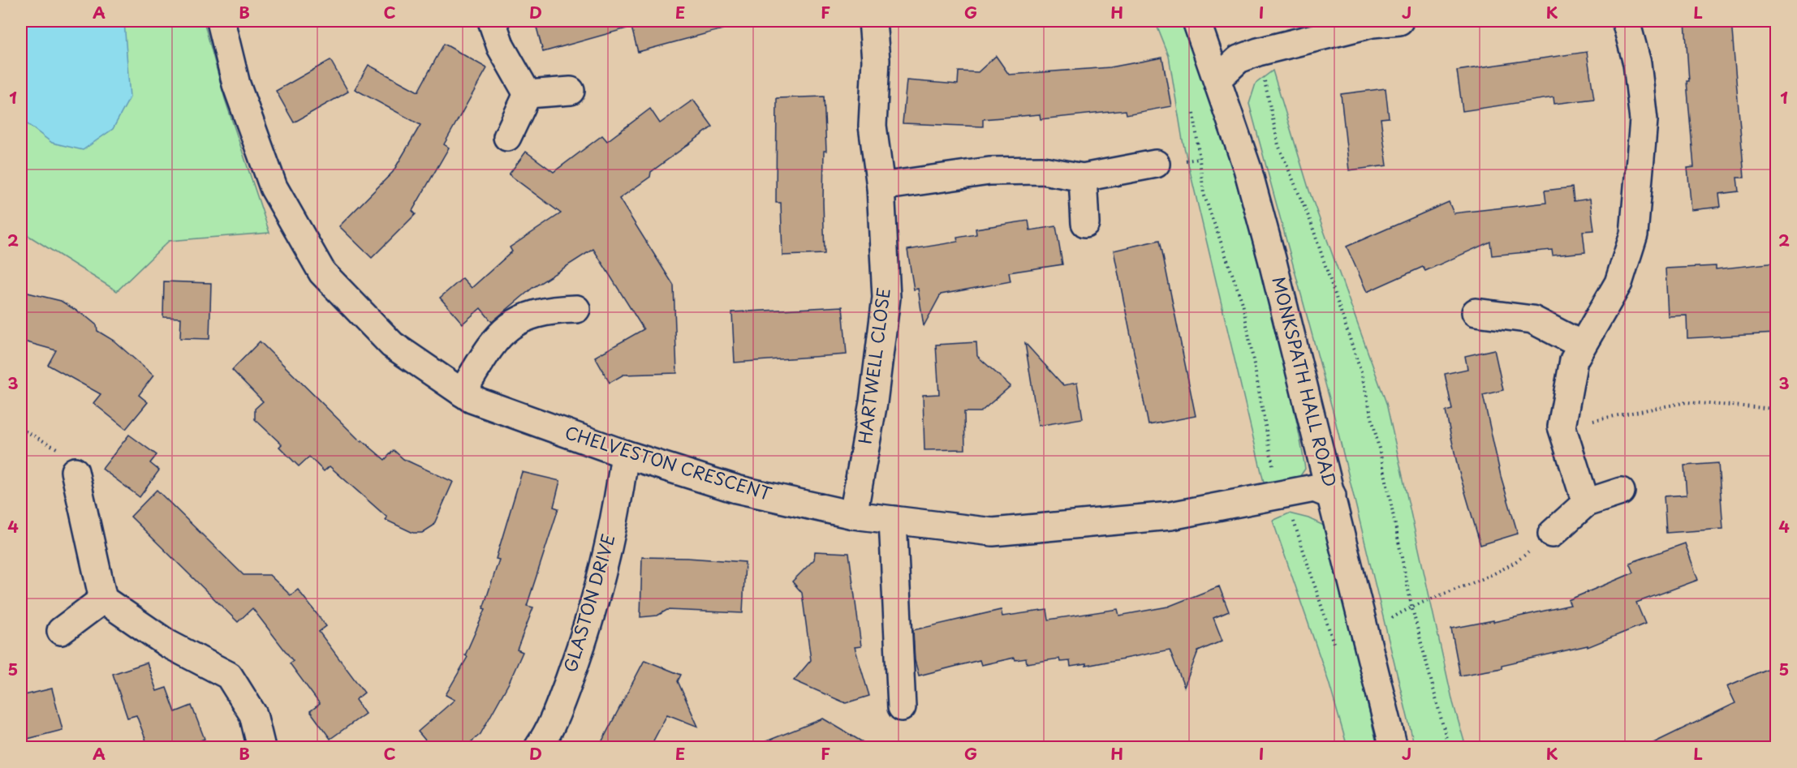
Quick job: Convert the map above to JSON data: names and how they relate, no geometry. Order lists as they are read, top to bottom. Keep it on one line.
{"streets":{"street":["HARTWELL CLOSE","MONKSPATH HALL ROAD","CHELVESTON CRESCENT","GLASTON DRIVE"]},"crossings":[["HARTWELL CLOSE","CHELVESTON CRESCENT"],["MONKSPATH HALL ROAD","CHELVESTON CRESCENT"],["CHELVESTON CRESCENT","GLASTON DRIVE"]],"grid":{"columns":["A","B","C","D","E","F","G","H","I","J","K","L"],"rows":["1","2","3","4","5"]}}
